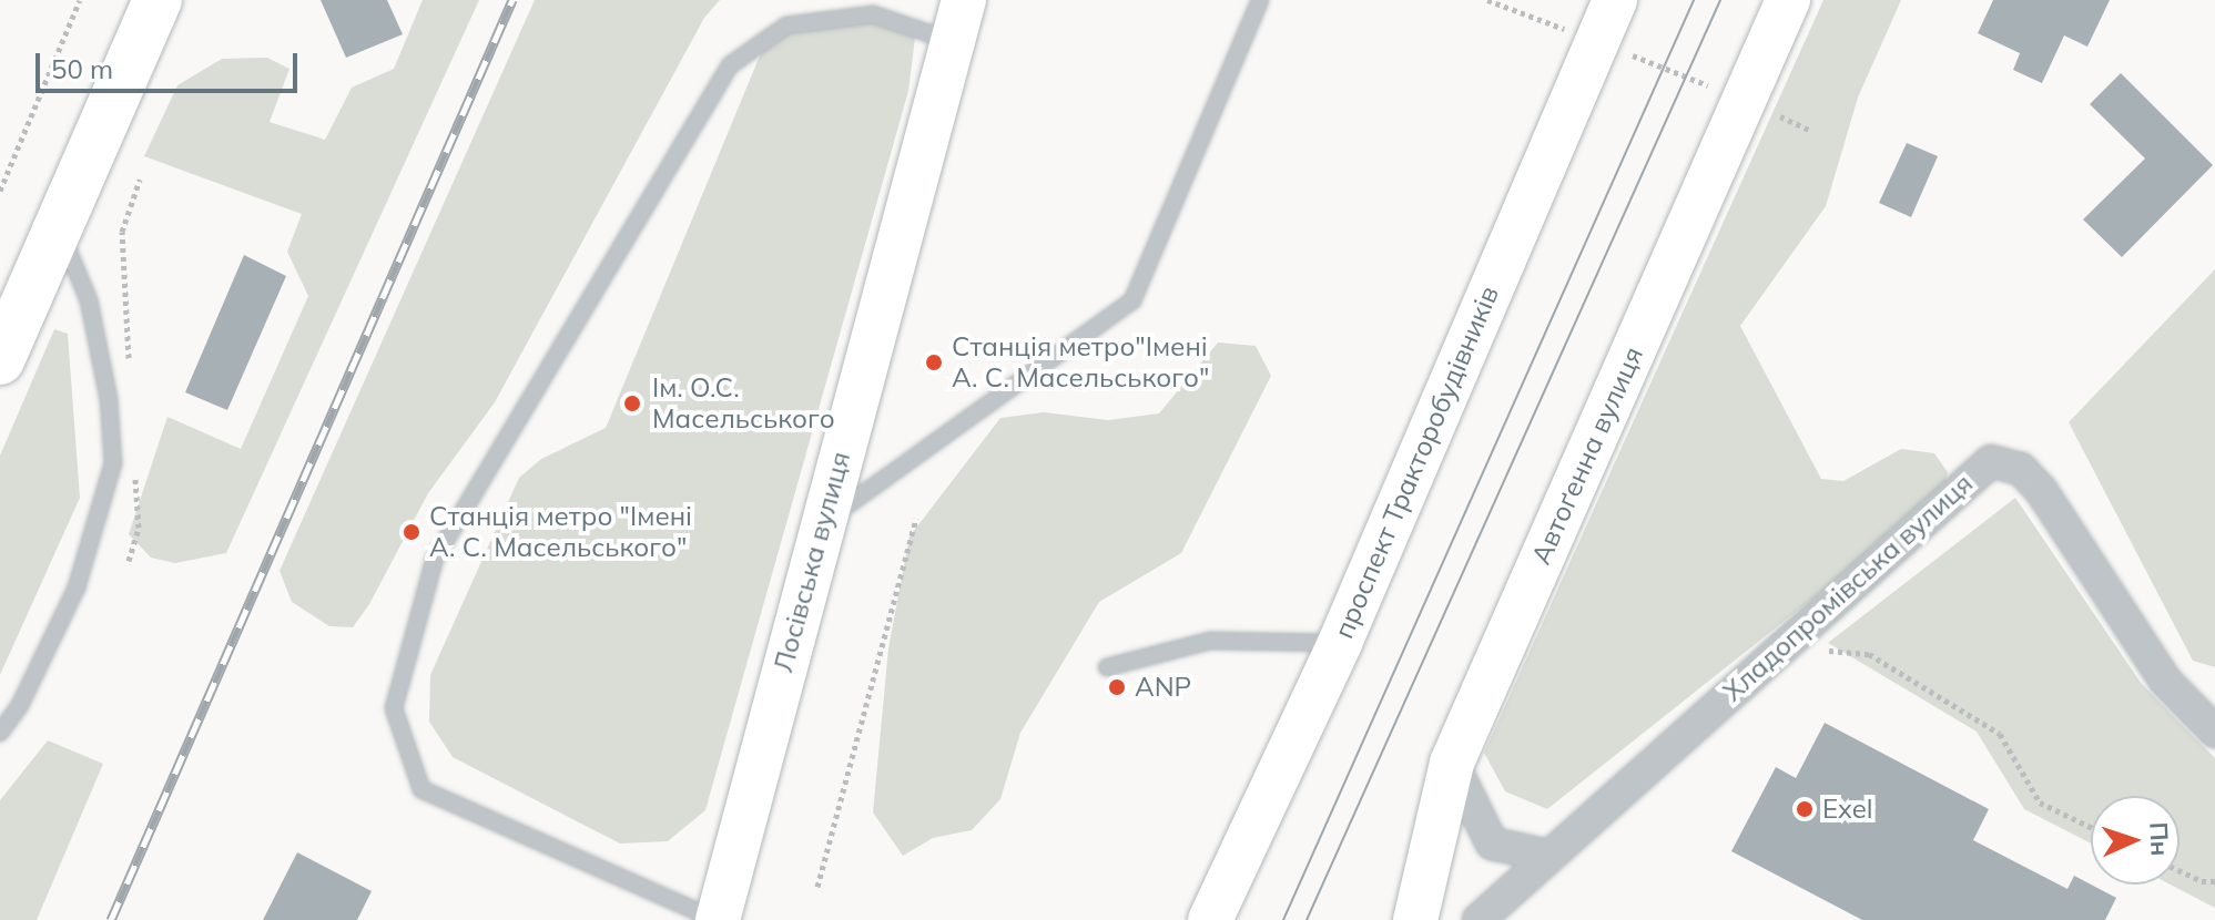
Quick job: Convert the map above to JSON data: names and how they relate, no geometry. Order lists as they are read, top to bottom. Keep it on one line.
{"streets":{"main road":["Автоґенна вулиця","проспект Тракторобудівників","Лосівська вулиця"],"street":["Хладопромівська вулиця"]},"places":["Станція метро\"Імені А. С. Масельського\"","Ім. О.С. Масельського","Станція метро \"Імені А. С. Масельського\"","ANP","Exel"],"scale_bar":"50 m","north":"right"}
